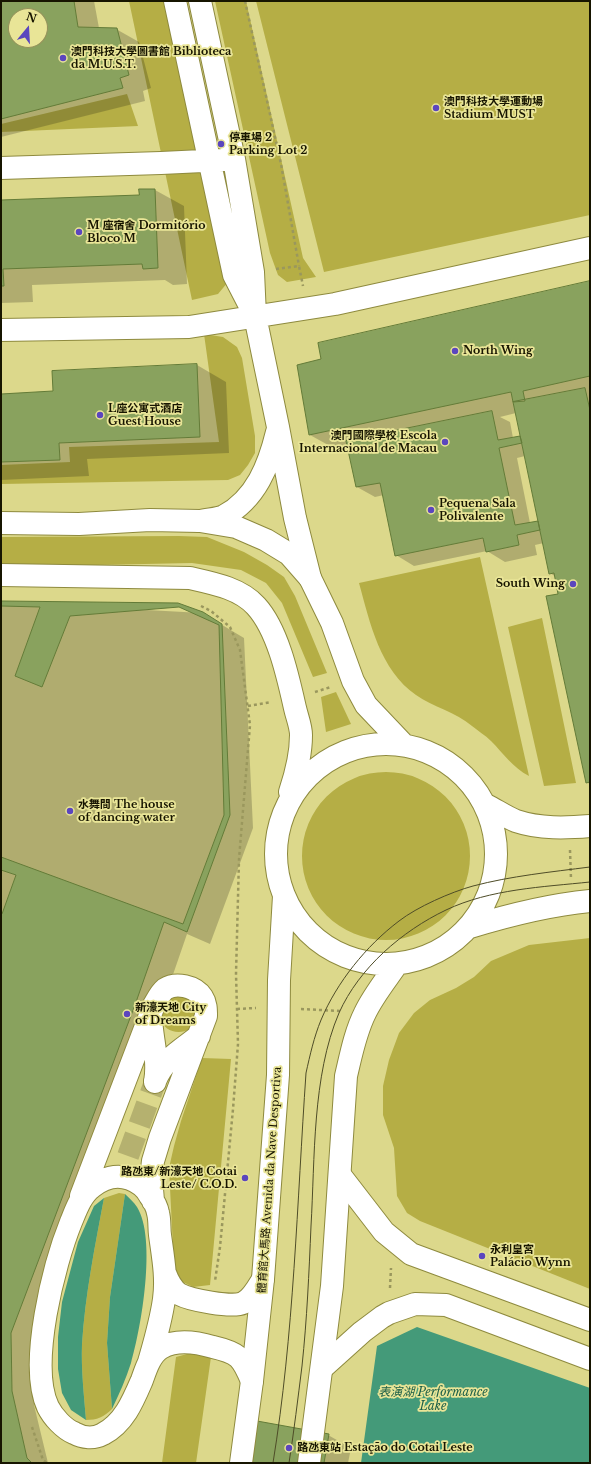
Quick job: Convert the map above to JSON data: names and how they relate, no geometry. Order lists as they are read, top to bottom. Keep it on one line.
{"streets":{"main road":["體育館大馬路 Avenida da Nave Desportiva"]},"water":["表演湖 Performance Lake"],"places":["澳門科技大學圖書館 Biblioteca da M.U.S.T.","澳門科技大學運動場 Stadium MUST","停車場 2 Parking Lot 2","M 座宿舍 Dormitório Bloco M","North Wing","L座公寓式酒店 Guest House","澳門國際學校 Escola Internacional de Macau","Pequena Sala Polivalente","South Wing","水舞間 The house of dancing water","新濠天地 City of Dreams","路氹東/新濠天地 Cotai Leste/ C.O.D.","永利皇宮 Palácio Wynn","路氹東站 Estação do Cotai Leste"],"north":"top"}
